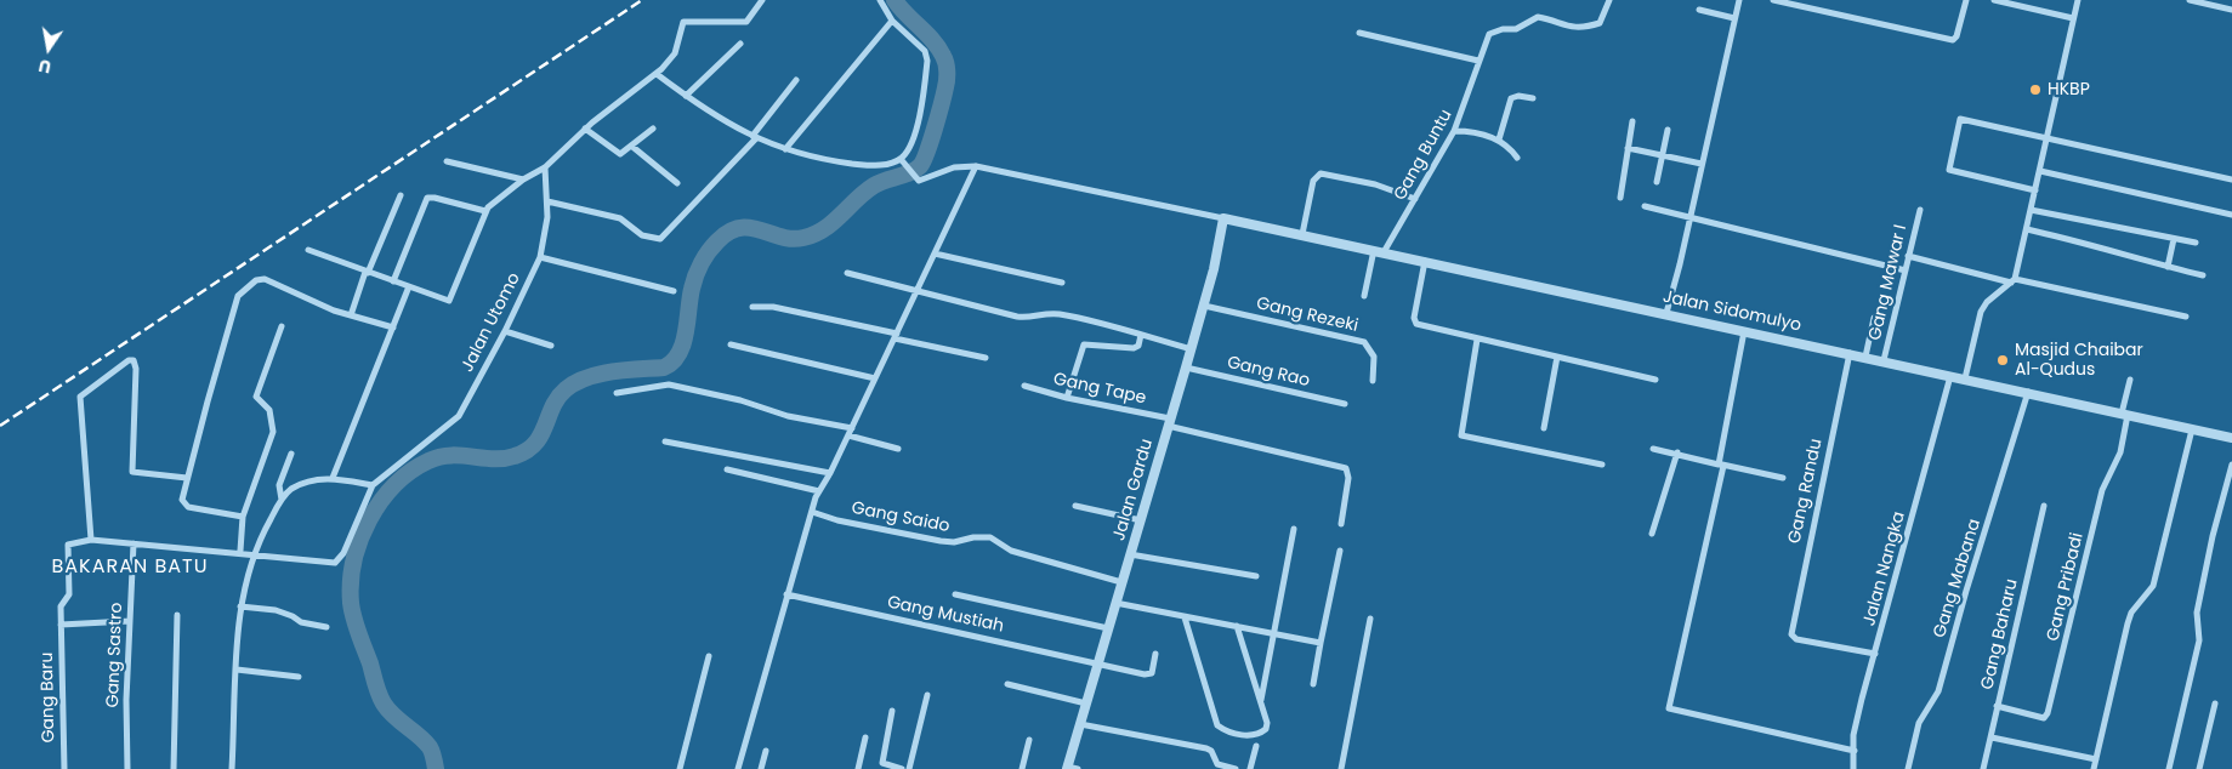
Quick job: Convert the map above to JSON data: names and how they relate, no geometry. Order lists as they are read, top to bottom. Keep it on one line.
{"streets":{"street":["Gang Buntu","Gang Mawar I","Jalan Sidomulyo","Gang Rezeki","Jalan Utomo","Gang Rao","Gang Tape","Jalan Gardu","Gang Randu","Gang Saido","Jalan Nangka","Gang Mabana","Gang Pribadi","Gang Mustiah","Gang Baharu","Gang Sastro","Gang Baru"]},"crossings":[["Gang Buntu","Jalan Sidomulyo"],["Gang Mawar I","Jalan Sidomulyo"],["Jalan Sidomulyo","Jalan Gardu"],["Jalan Sidomulyo","Gang Randu"],["Jalan Sidomulyo","Jalan Nangka"],["Jalan Sidomulyo","Gang Mabana"],["Jalan Sidomulyo","Gang Pribadi"],["Gang Rezeki","Jalan Gardu"],["Gang Rao","Jalan Gardu"],["Gang Tape","Jalan Gardu"],["Jalan Gardu","Gang Saido"],["Jalan Gardu","Gang Mustiah"],["Gang Randu","Jalan Nangka"],["Gang Pribadi","Gang Baharu"]],"districts":["BAKARAN BATU"],"places":["HKBP","Masjid Chaibar Al-Qudus"],"north":"bottom"}
